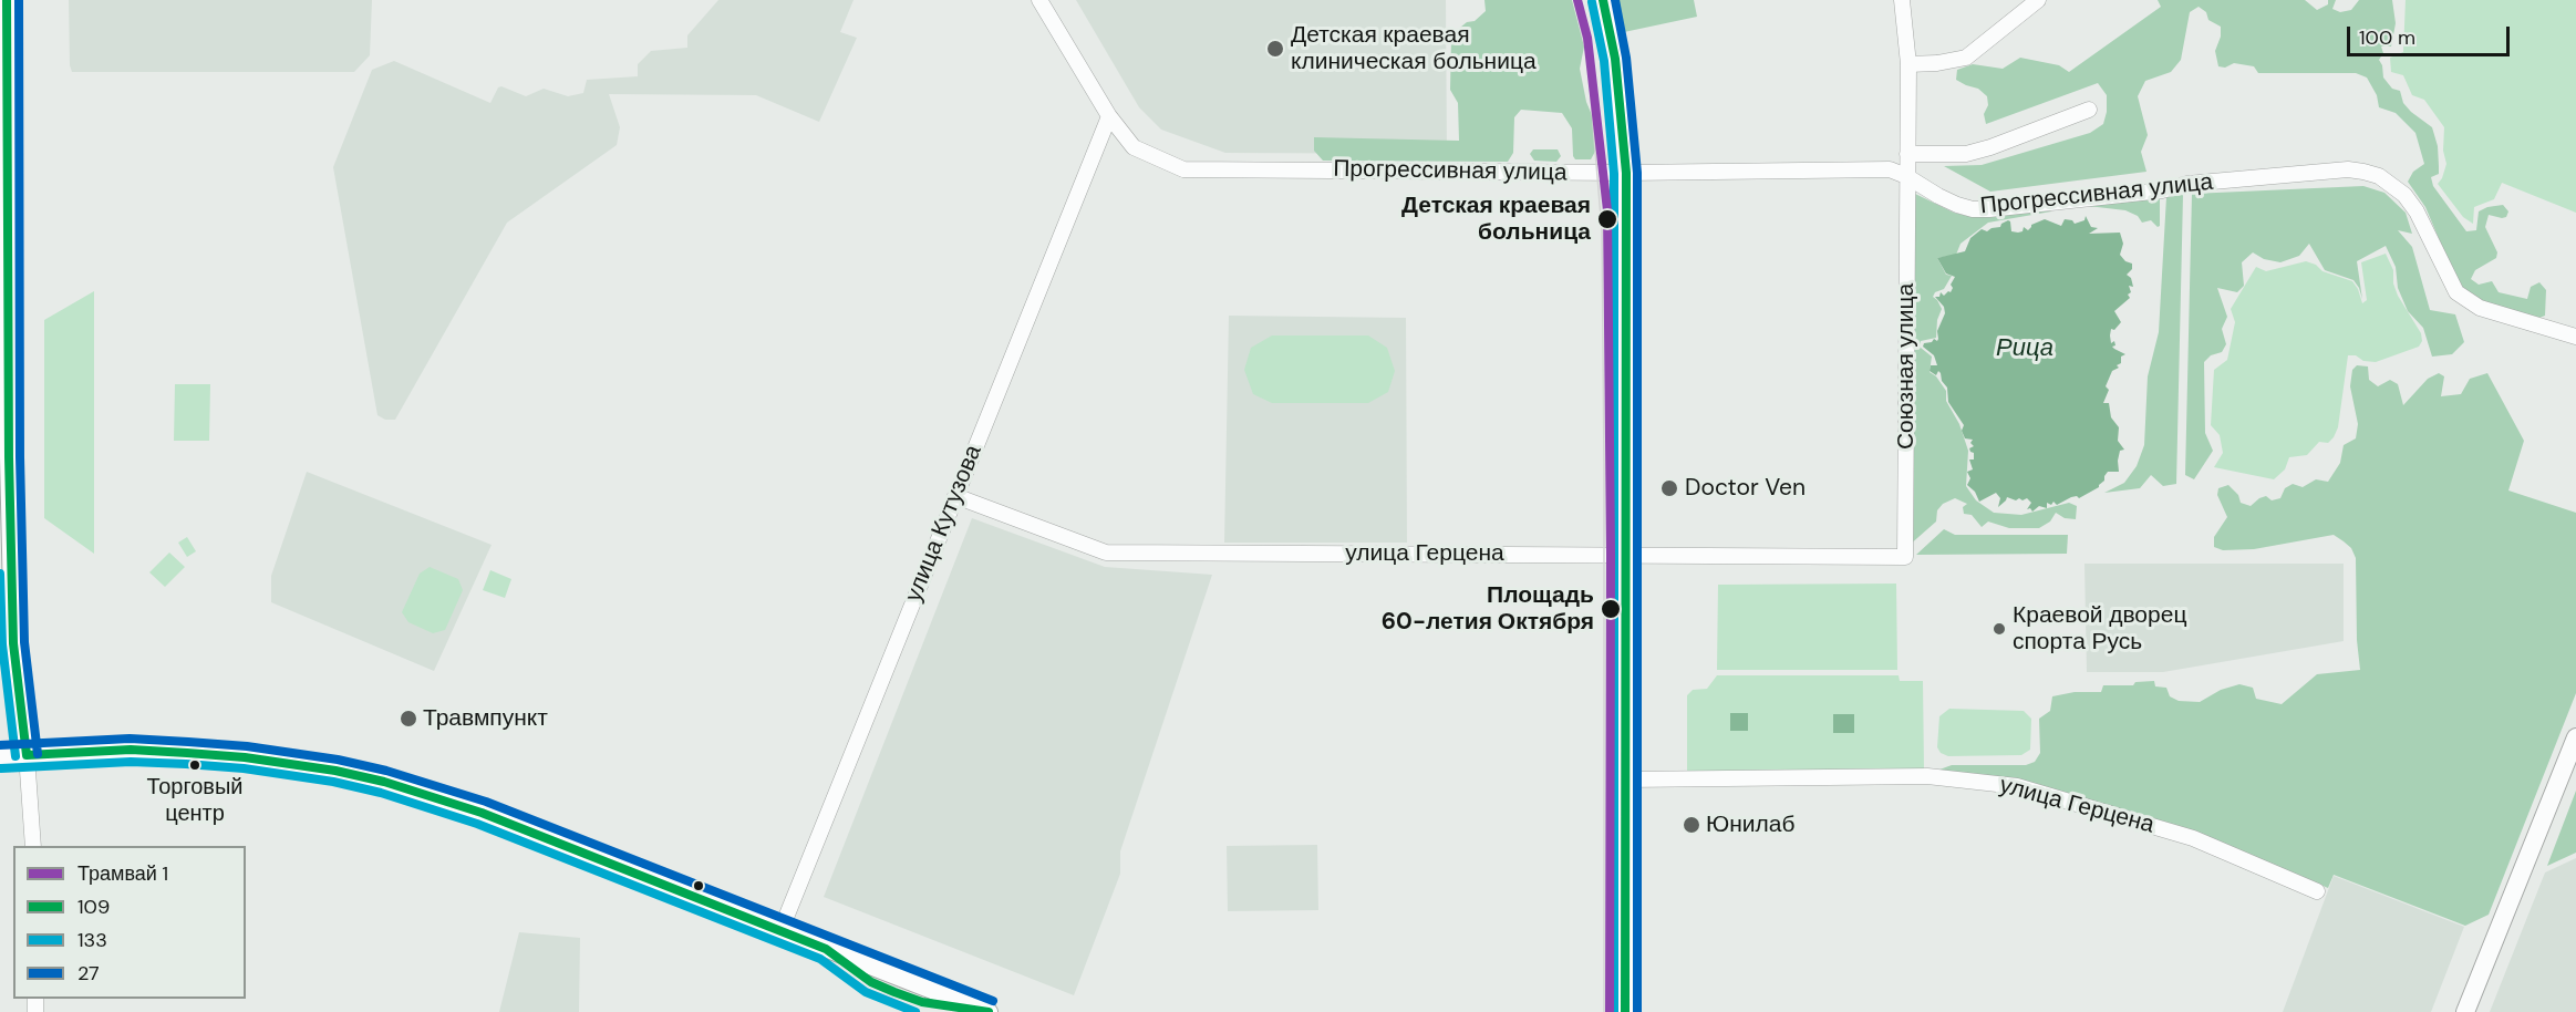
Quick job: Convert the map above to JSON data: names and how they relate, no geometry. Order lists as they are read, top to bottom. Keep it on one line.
{"streets":{"street":["Прогрессивная улица","Союзная улица","улица Кутузова","улица Герцена"]},"crossings":[["Прогрессивная улица","Союзная улица"],["Прогрессивная улица","улица Кутузова"],["Союзная улица","улица Герцена"],["улица Кутузова","улица Герцена"]],"water":["Рица"],"places":["Детская краевая клиническая больница","Детская краевая больница","Doctor Ven","Площадь 60-летия Октября","Краевой дворец спорта Русь","Травмпункт","Торговый центр","Юнилаб"],"lines":["tram line 1","transit line 109","transit line 27","transit line 133"],"legend":["Трамвай 1","109","133","27"],"scale_bar":"100 m"}
